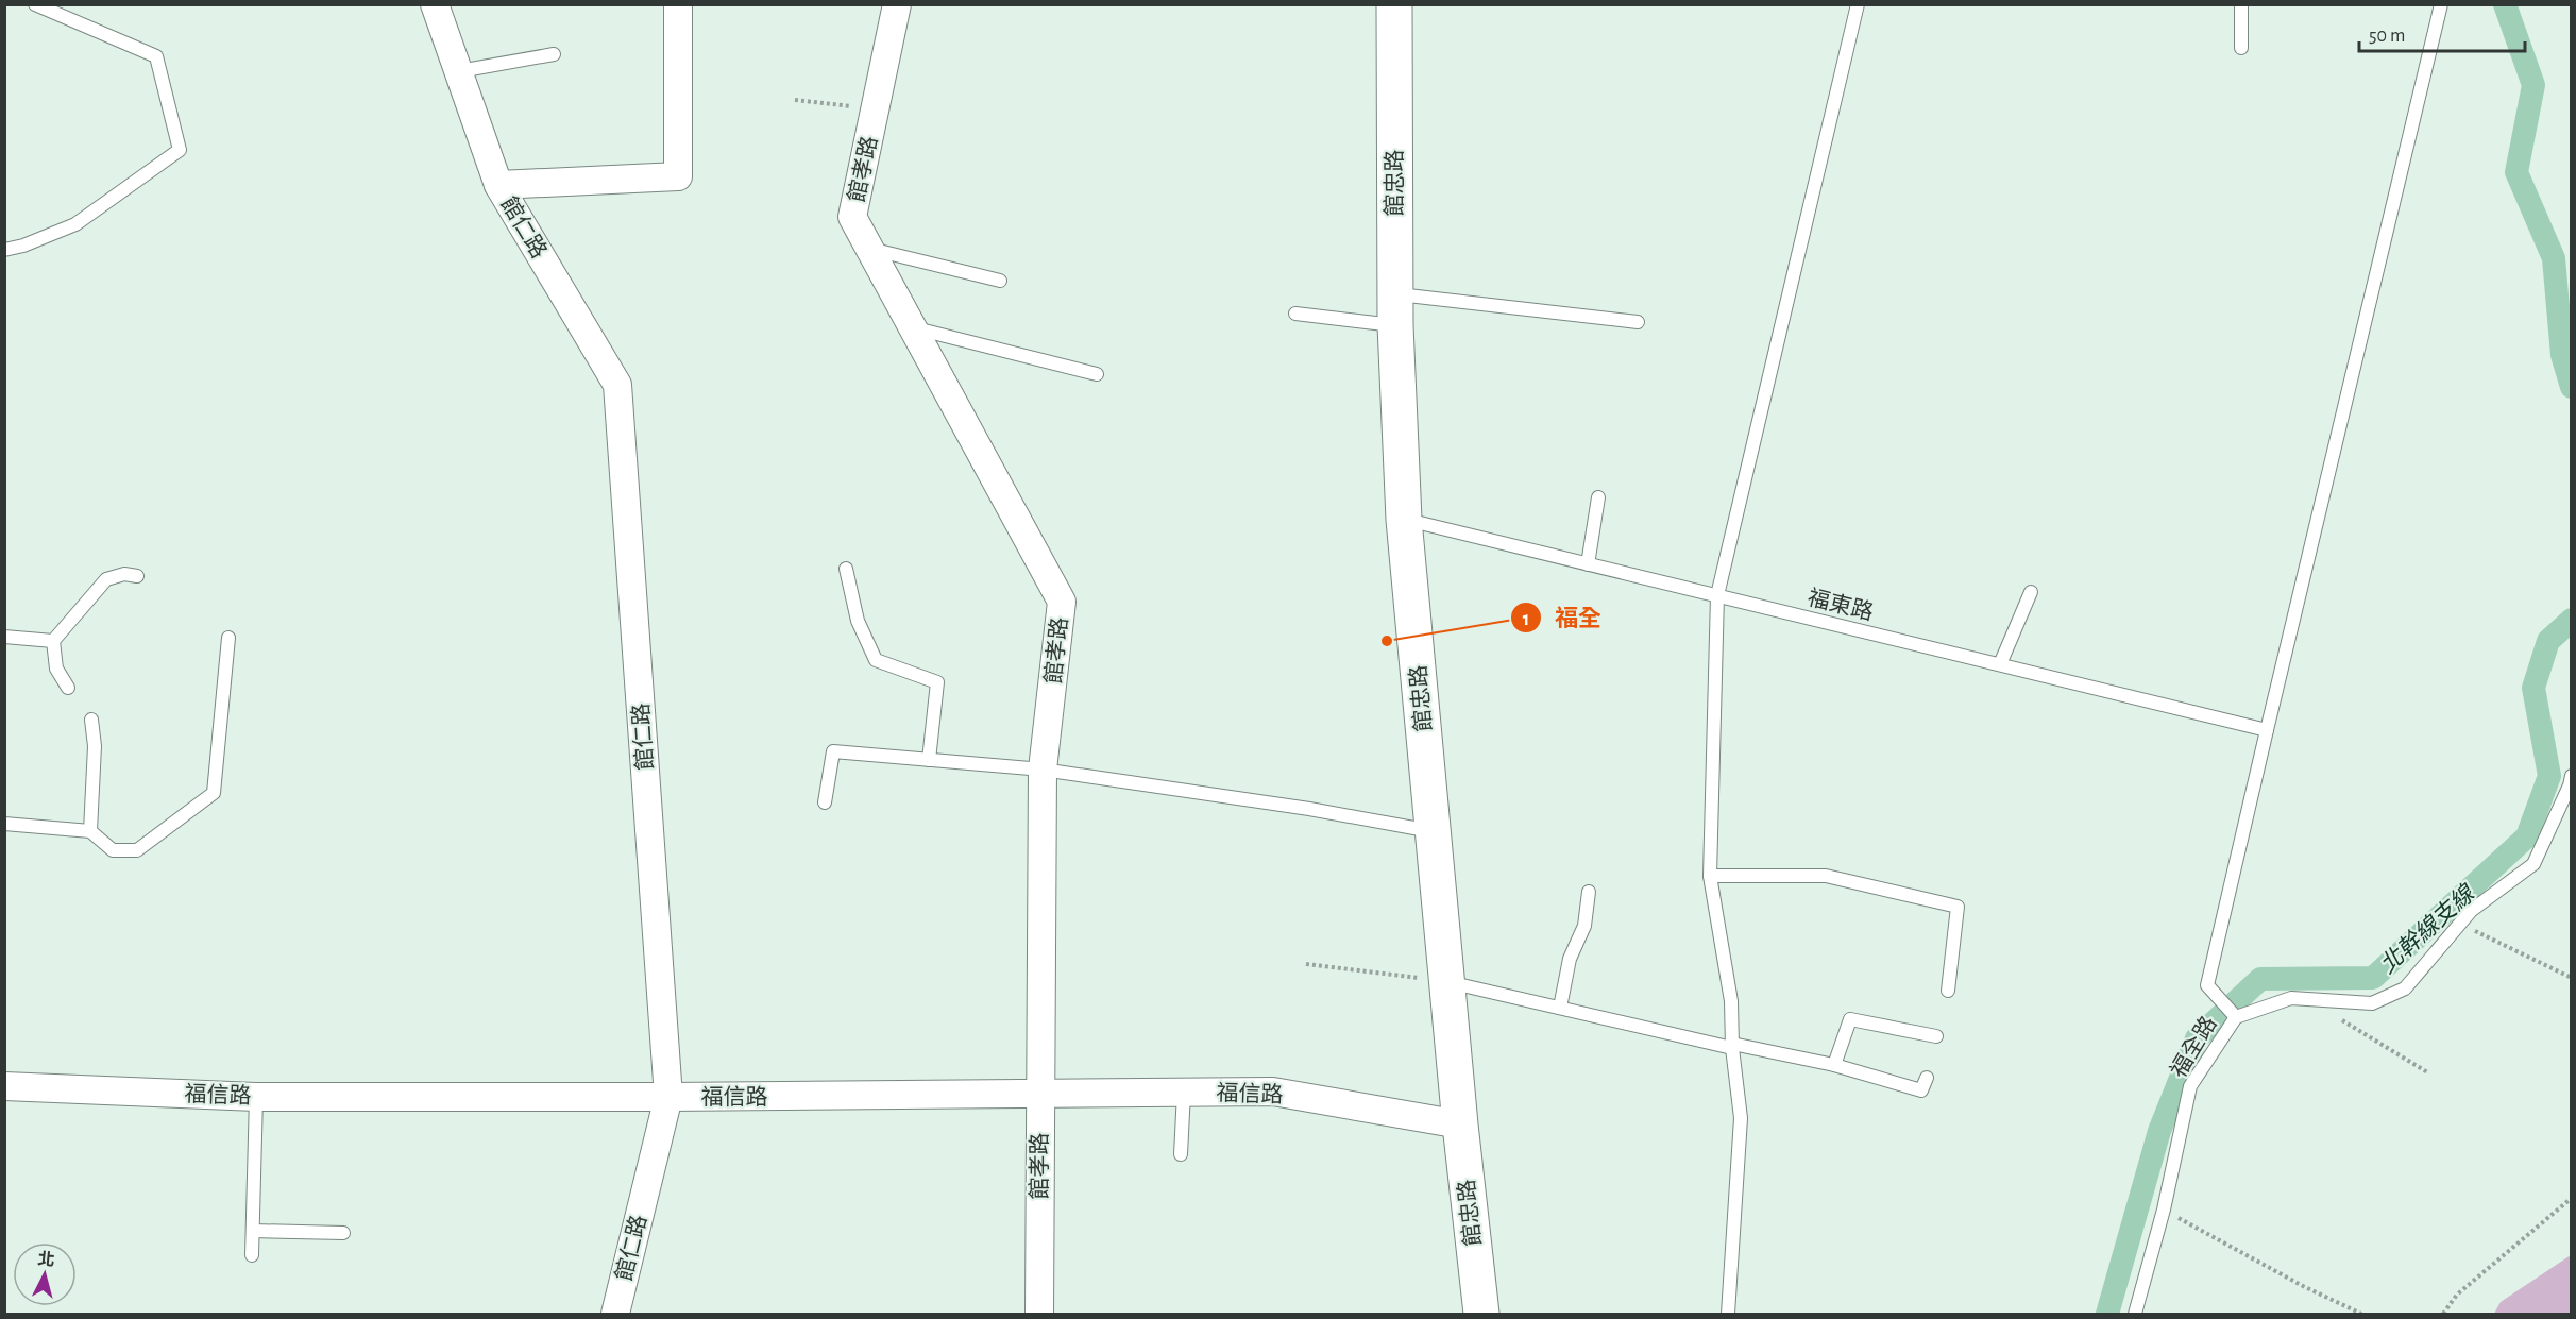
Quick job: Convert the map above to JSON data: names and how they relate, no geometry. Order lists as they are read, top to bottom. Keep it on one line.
{"streets":{"main road":["館忠路"],"street":["館孝路","館仁路","福信路"],"lane":["福東路","福全路"]},"crossings":[["館孝路","福信路"],["館忠路","福東路"],["館忠路","福信路"],["館仁路","福信路"]],"water":["北幹線支線"],"places":["福全"],"scale_bar":"50 m","north":"top"}
